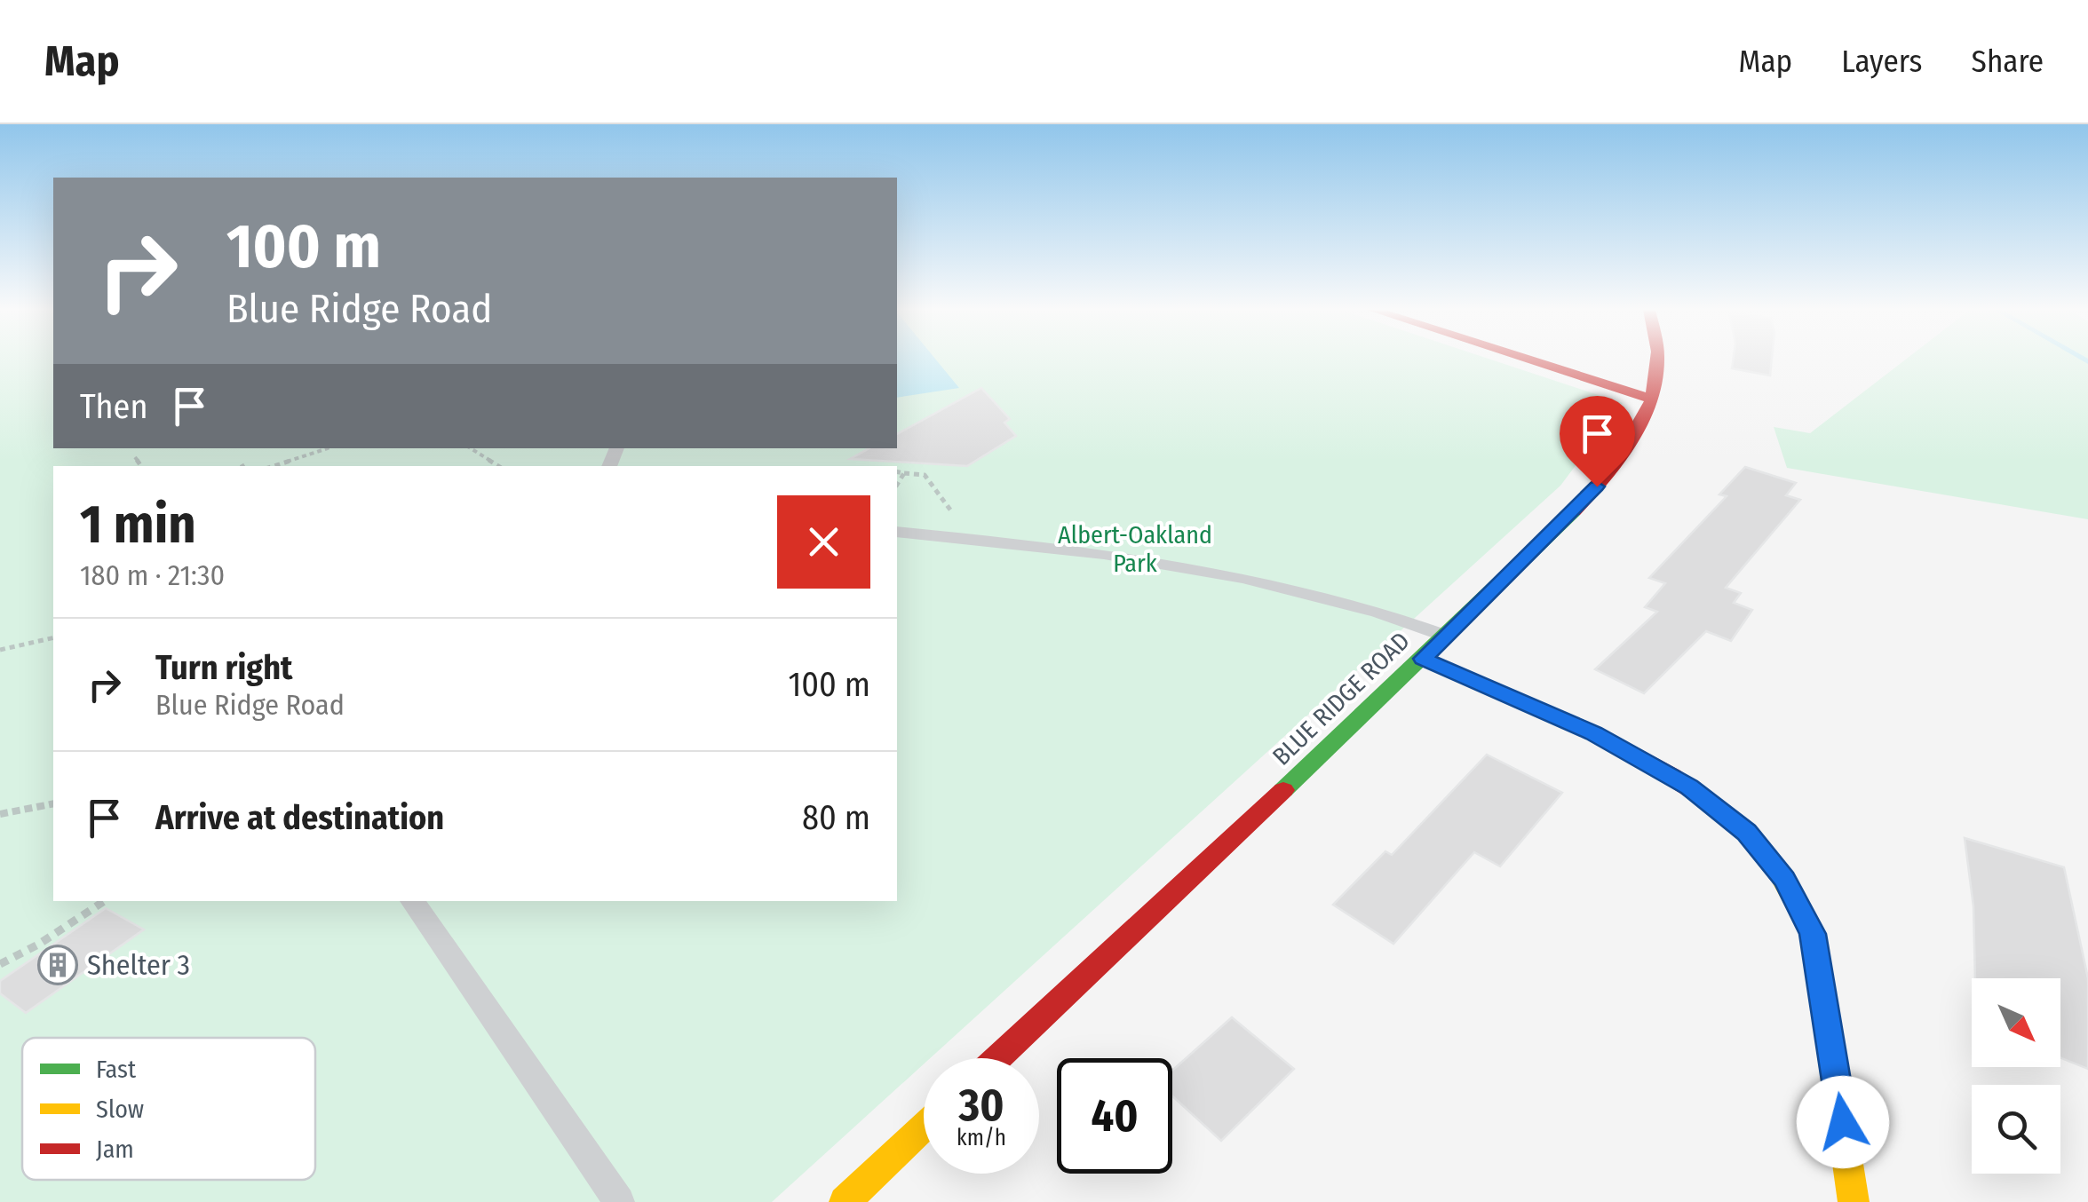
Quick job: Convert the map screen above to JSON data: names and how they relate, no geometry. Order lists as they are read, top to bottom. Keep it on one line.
{"streets":{"street":["BLUE RIDGE ROAD"]},"parks":["Albert-Oakland Park"],"places":{"building":["Shelter 3"]},"legend":["Fast","Slow","Jam"],"north":"bottom right","page":{"header":"Map","nav":["Map","Layers","Share"],"turn":["100 m","Blue Ridge Road"],"then":"Then","heading":["1 min","180 m · 21:30"],"list":[{"name":"Turn right","note":"Blue Ridge Road","value":"100 m"},{"name":"Arrive at destination","value":"80 m"}],"speed":"30 km/h","limit":"40"}}
